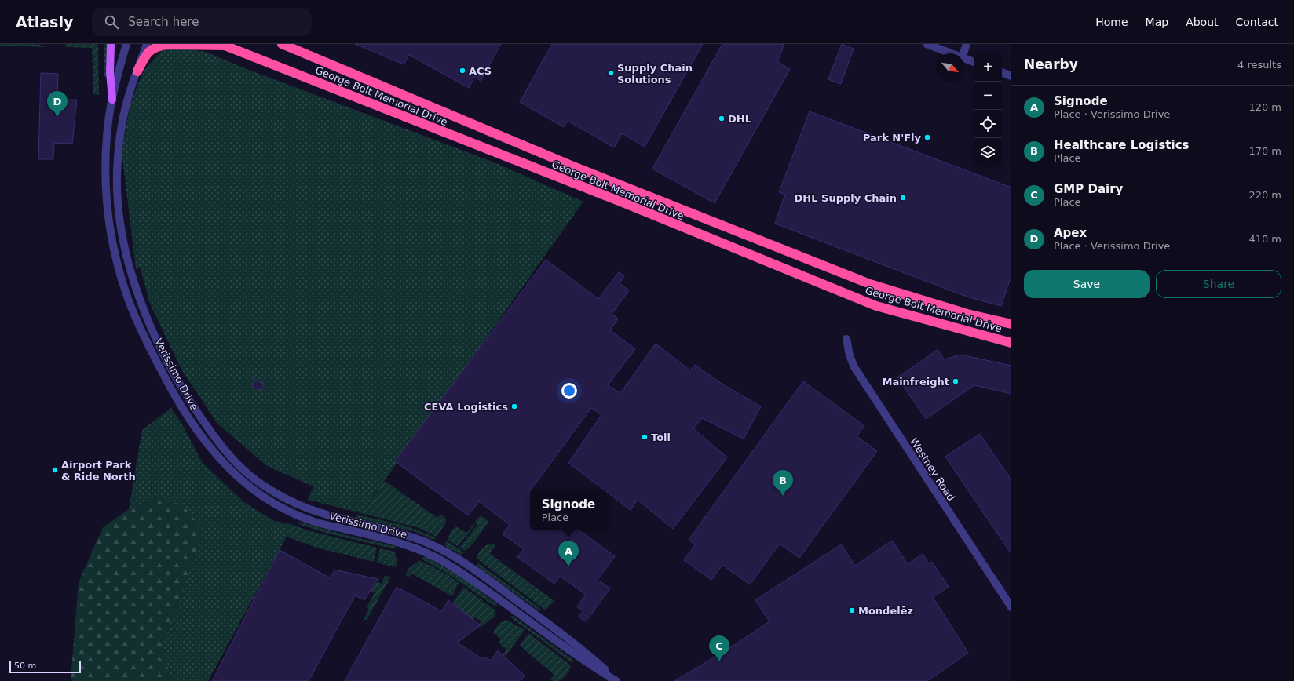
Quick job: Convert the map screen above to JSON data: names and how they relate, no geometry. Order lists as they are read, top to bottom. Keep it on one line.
{"streets":{"highway":["George Bolt Memorial Drive"],"street":["Verissimo Drive","Westney Road"]},"places":["ACS","Supply Chain Solutions","DHL","Park N'Fly","DHL Supply Chain","Mainfreight","CEVA Logistics","Toll","Airport Park & Ride North","Mondelēz"],"scale_bar":"50 m","north":"bottom right","page":{"header":"Atlasly","search":"Search here","nav":["Home","Map","About","Contact"],"heading":["Nearby","4 results"],"map_buttons":["+","−"],"list":[{"mark":"A","name":"Signode","note":"Place · Verissimo Drive","value":"120 m"},{"mark":"B","name":"Healthcare Logistics","note":"Place","value":"170 m"},{"mark":"C","name":"GMP Dairy","note":"Place","value":"220 m"},{"mark":"D","name":"Apex","note":"Place · Verissimo Drive","value":"410 m"}],"pins":["D","B","A","C"],"buttons":["Save","Share"],"popup":["Signode","Place"],"scale":"50 m"}}
